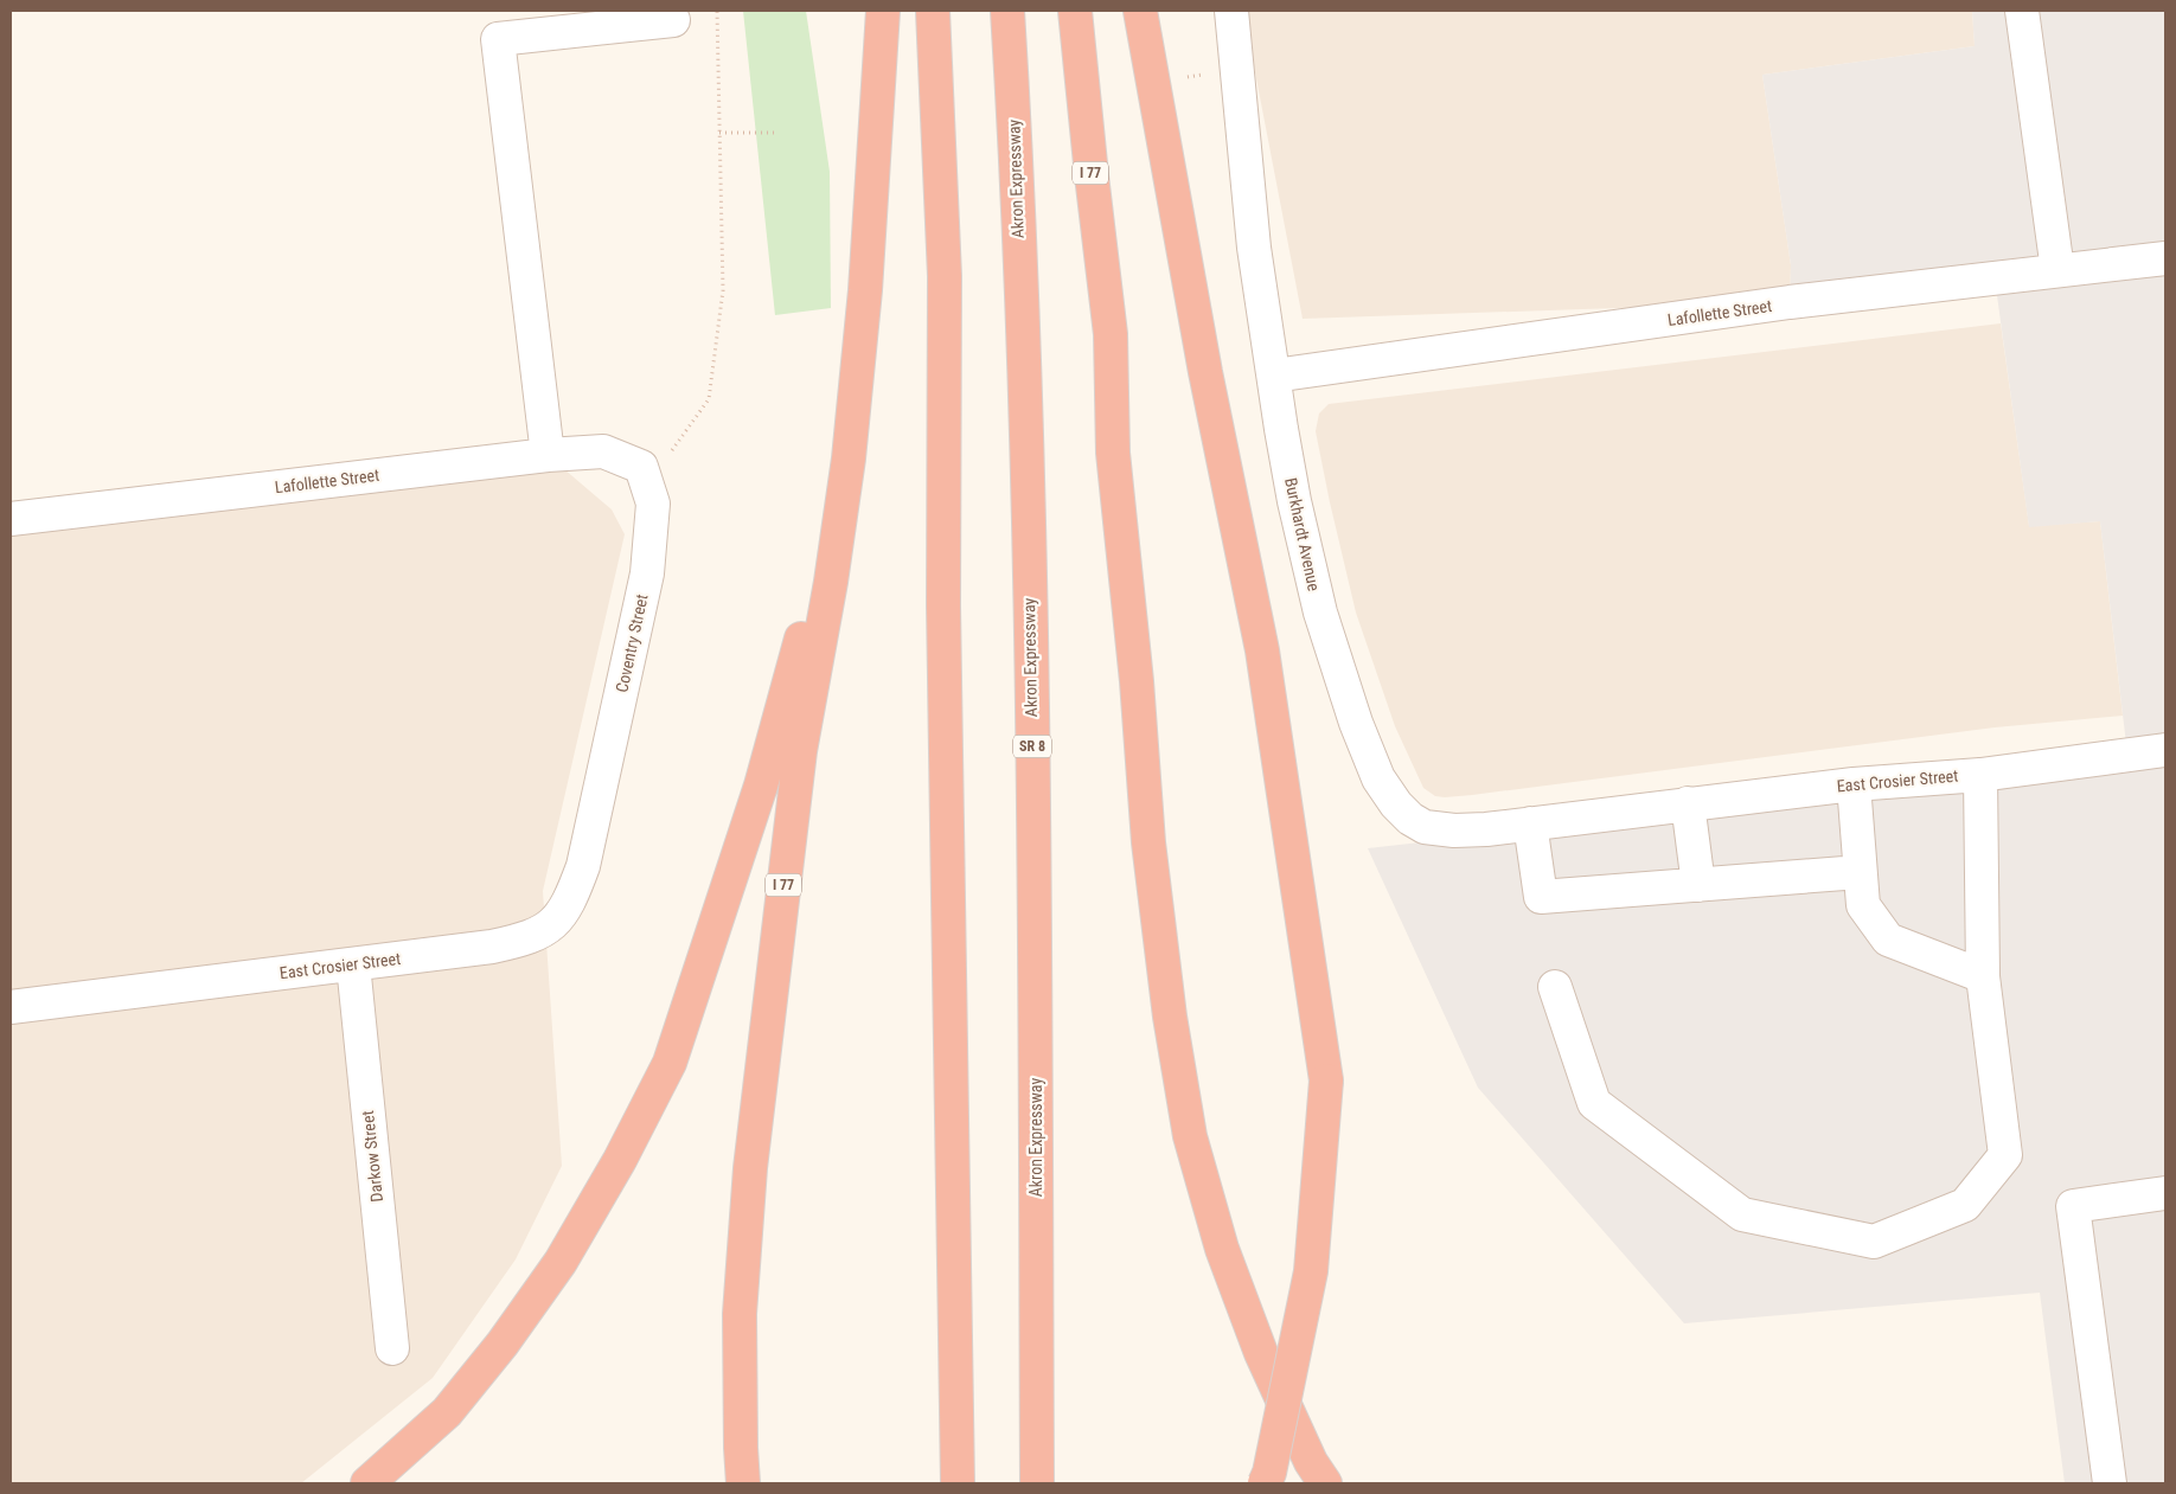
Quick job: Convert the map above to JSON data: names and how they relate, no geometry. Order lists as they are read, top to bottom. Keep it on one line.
{"streets":{"highway":["I 77","Akron Expressway","SR 8"],"street":["Lafollette Street","Burkhardt Avenue","Coventry Street","East Crosier Street","Darkow Street"]},"crossings":[["Lafollette Street","Burkhardt Avenue"],["Lafollette Street","Coventry Street"],["Burkhardt Avenue","East Crosier Street"],["Coventry Street","East Crosier Street"],["East Crosier Street","Darkow Street"]]}
